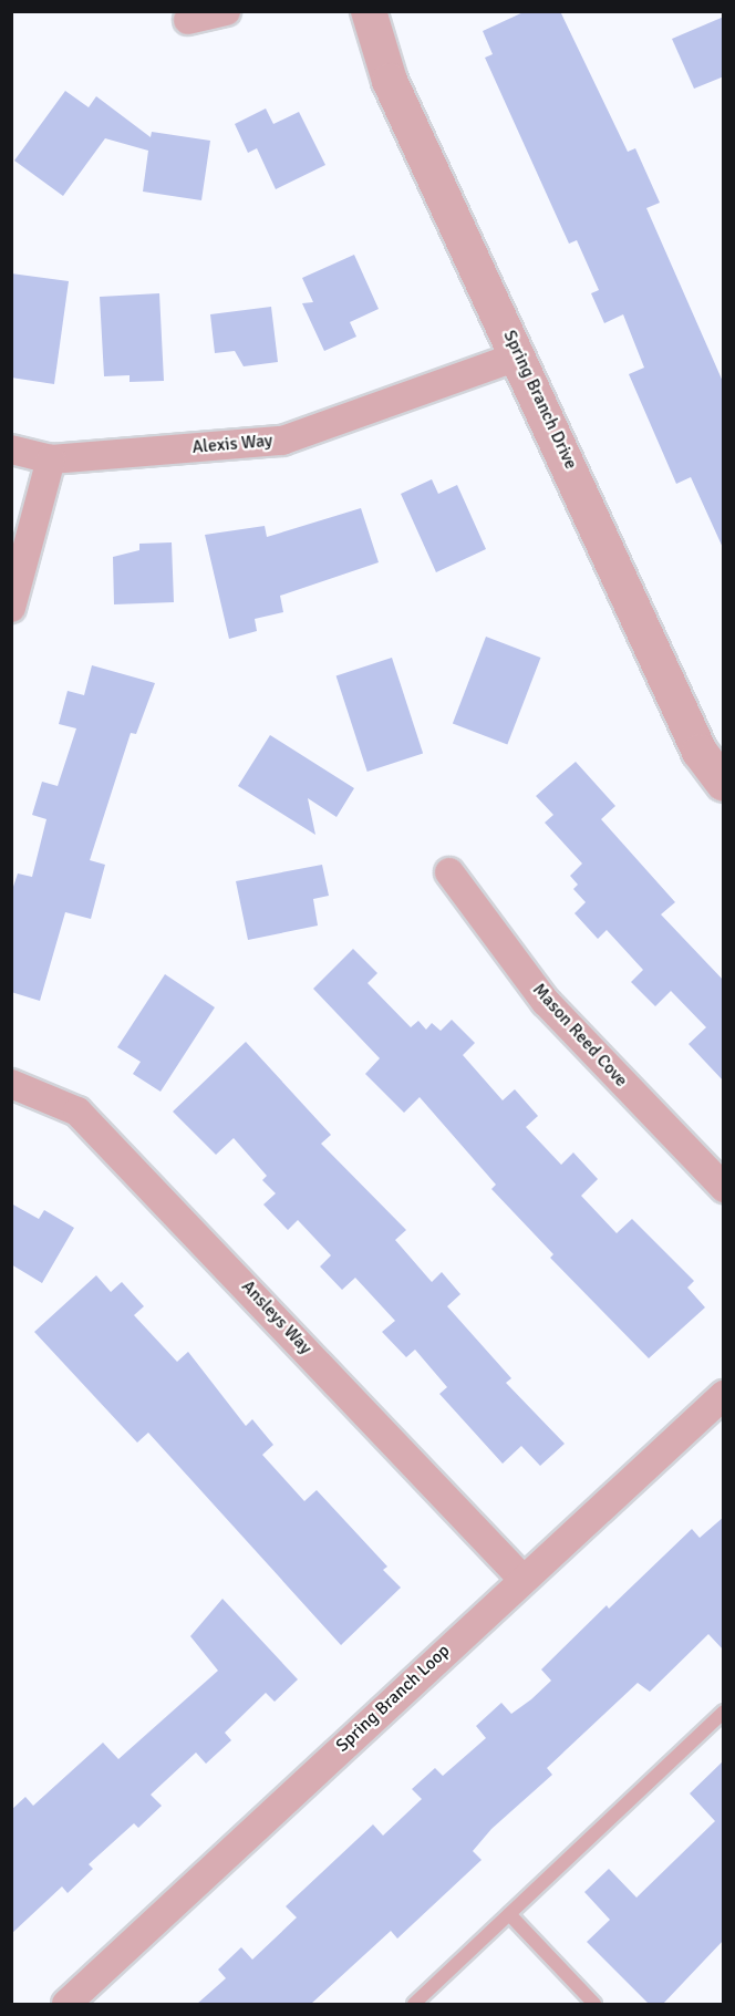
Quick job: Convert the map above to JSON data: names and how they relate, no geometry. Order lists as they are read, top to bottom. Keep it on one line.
{"streets":{"street":["Spring Branch Drive","Alexis Way","Mason Reed Cove","Ansleys Way","Spring Branch Loop"]},"crossings":[["Spring Branch Drive","Alexis Way"],["Ansleys Way","Spring Branch Loop"]]}
